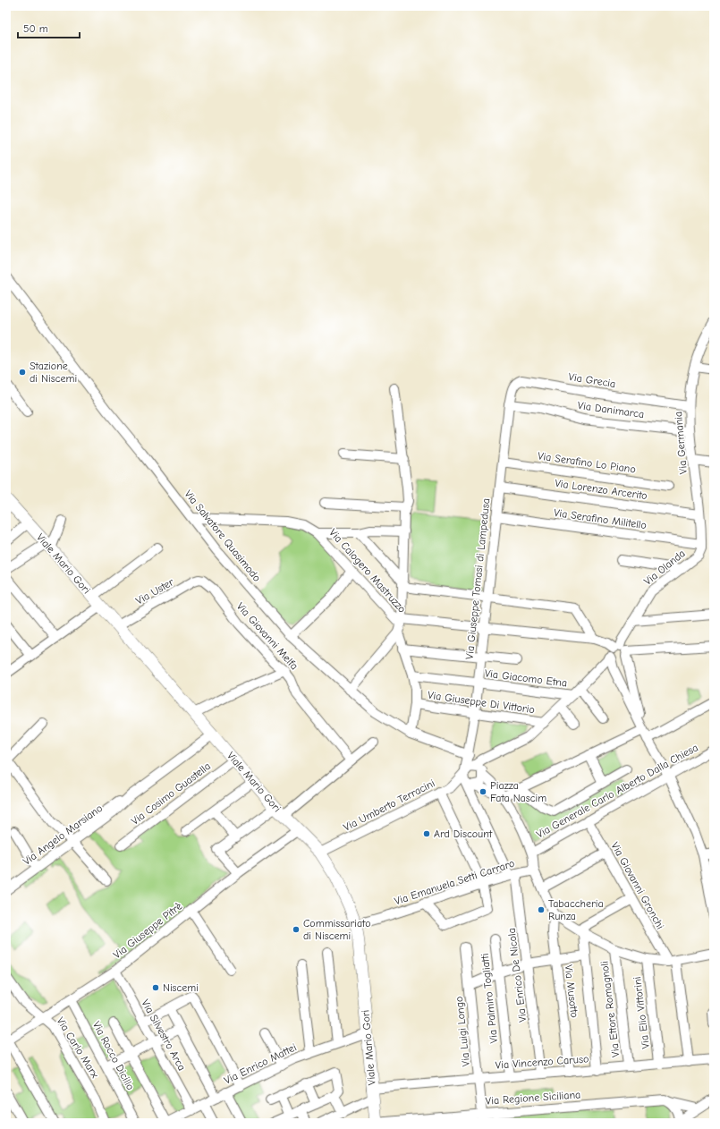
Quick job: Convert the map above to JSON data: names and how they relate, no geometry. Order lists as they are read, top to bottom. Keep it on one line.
{"streets":{"main road":["Viale Mario Gori"],"street":["Via Grecia","Via Danimarca","Via Germania","Via Serafino Lo Piano","Via Lorenzo Arcerito","Via Serafino Militello","Via Salvatore Quasimodo","Via Olanda","Via Calogero Mastruzzo","Via Giuseppe Tomasi di Lampedusa","Via Uster","Via Giovanni Melfa","Via Giacomo Etna","Via Giuseppe Di Vittorio","Via Generale Carlo Alberto Dalla Chiesa","Via Cosimo Guastella","Via Umberto Terracini","Via Angelo Marsiano","Via Emanuela Setti Carraro","Via Giovanni Gronchi","Via Giuseppe Pitrè","Via Enrico De Nicola","Via Musotto","Via Palmiro Togliatti","Via Ettore Romagnoli","Via Elio Vittorini","Via Luigi Longo","Via Silvestro Arca","Via Carlo Marx","Via Rocco Dicillo","Via Vincenzo Caruso","Via Enrico Mattei","Via Regione Siciliana"]},"crossings":[["Via Grecia","Via Danimarca"],["Via Grecia","Via Germania"],["Via Grecia","Via Giuseppe Tomasi di Lampedusa"],["Via Danimarca","Via Germania"],["Via Danimarca","Via Giuseppe Tomasi di Lampedusa"],["Via Germania","Via Lorenzo Arcerito"],["Via Germania","Via Serafino Militello"],["Via Germania","Via Olanda"],["Via Serafino Lo Piano","Via Giuseppe Tomasi di Lampedusa"],["Via Lorenzo Arcerito","Via Giuseppe Tomasi di Lampedusa"],["Via Serafino Militello","Via Olanda"],["Via Serafino Militello","Via Giuseppe Tomasi di Lampedusa"],["Via Salvatore Quasimodo","Via Giuseppe Tomasi di Lampedusa"],["Viale Mario Gori","Via Uster"],["Viale Mario Gori","Via Cosimo Guastella"],["Viale Mario Gori","Via Umberto Terracini"],["Viale Mario Gori","Via Angelo Marsiano"],["Viale Mario Gori","Via Emanuela Setti Carraro"],["Viale Mario Gori","Via Giuseppe Pitrè"],["Viale Mario Gori","Via Vincenzo Caruso"],["Viale Mario Gori","Via Enrico Mattei"],["Viale Mario Gori","Via Regione Siciliana"],["Via Giuseppe Tomasi di Lampedusa","Via Giacomo Etna"],["Via Giuseppe Tomasi di Lampedusa","Via Giuseppe Di Vittorio"],["Via Giuseppe Tomasi di Lampedusa","Via Umberto Terracini"],["Via Giuseppe Tomasi di Lampedusa","Via Enrico De Nicola"],["Via Uster","Via Giovanni Melfa"],["Via Giuseppe Di Vittorio","Via Umberto Terracini"],["Via Generale Carlo Alberto Dalla Chiesa","Via Giovanni Gronchi"],["Via Umberto Terracini","Via Enrico De Nicola"],["Via Emanuela Setti Carraro","Via Enrico De Nicola"],["Via Giuseppe Pitrè","Via Silvestro Arca"],["Via Giuseppe Pitrè","Via Carlo Marx"],["Via Giuseppe Pitrè","Via Rocco Dicillo"],["Via Enrico De Nicola","Via Vincenzo Caruso"],["Via Musotto","Via Vincenzo Caruso"],["Via Palmiro Togliatti","Via Vincenzo Caruso"],["Via Ettore Romagnoli","Via Vincenzo Caruso"],["Via Elio Vittorini","Via Vincenzo Caruso"],["Via Luigi Longo","Via Vincenzo Caruso"],["Via Luigi Longo","Via Regione Siciliana"],["Via Silvestro Arca","Via Enrico Mattei"]],"places":["Stazione di Niscemi","Piazza Fata Nascim","Ard Discount","Tabaccheria Runza","Commissariato di Niscemi","Niscemi"],"scale_bar":"50 m"}
